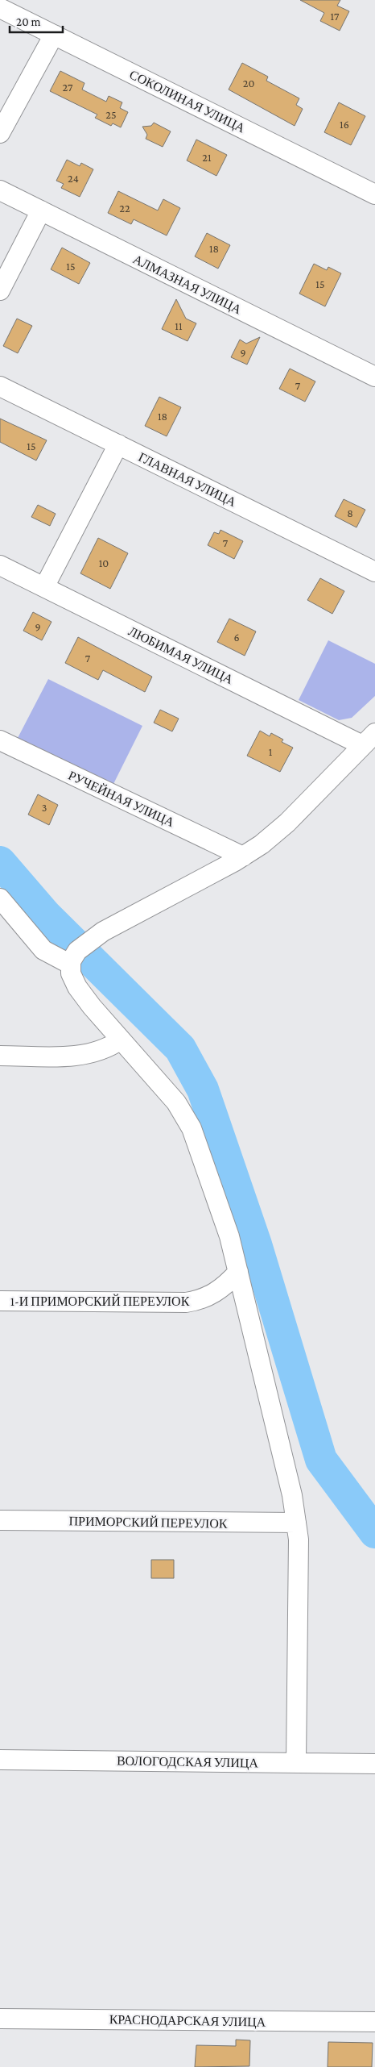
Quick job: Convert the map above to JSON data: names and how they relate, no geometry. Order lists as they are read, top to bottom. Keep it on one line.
{"streets":{"street":["СОКОЛИНАЯ УЛИЦА","АЛМАЗНАЯ УЛИЦА","ГЛАВНАЯ УЛИЦА","ЛЮБИМАЯ УЛИЦА","РУЧЕЙНАЯ УЛИЦА","1-И ПРИМОРСКИЙ ПЕРЕУЛОК","ПРИМОРСКИЙ ПЕРЕУЛОК","ВОЛОГОДСКАЯ УЛИЦА","КРАСНОДАРСКАЯ УЛИЦА"]},"house_numbers":["17","20","27","25","16","21","24","22","18","15","15","11","9","7","18","15","8","7","10","9","6","7","1","3"],"scale_bar":"20 m"}
